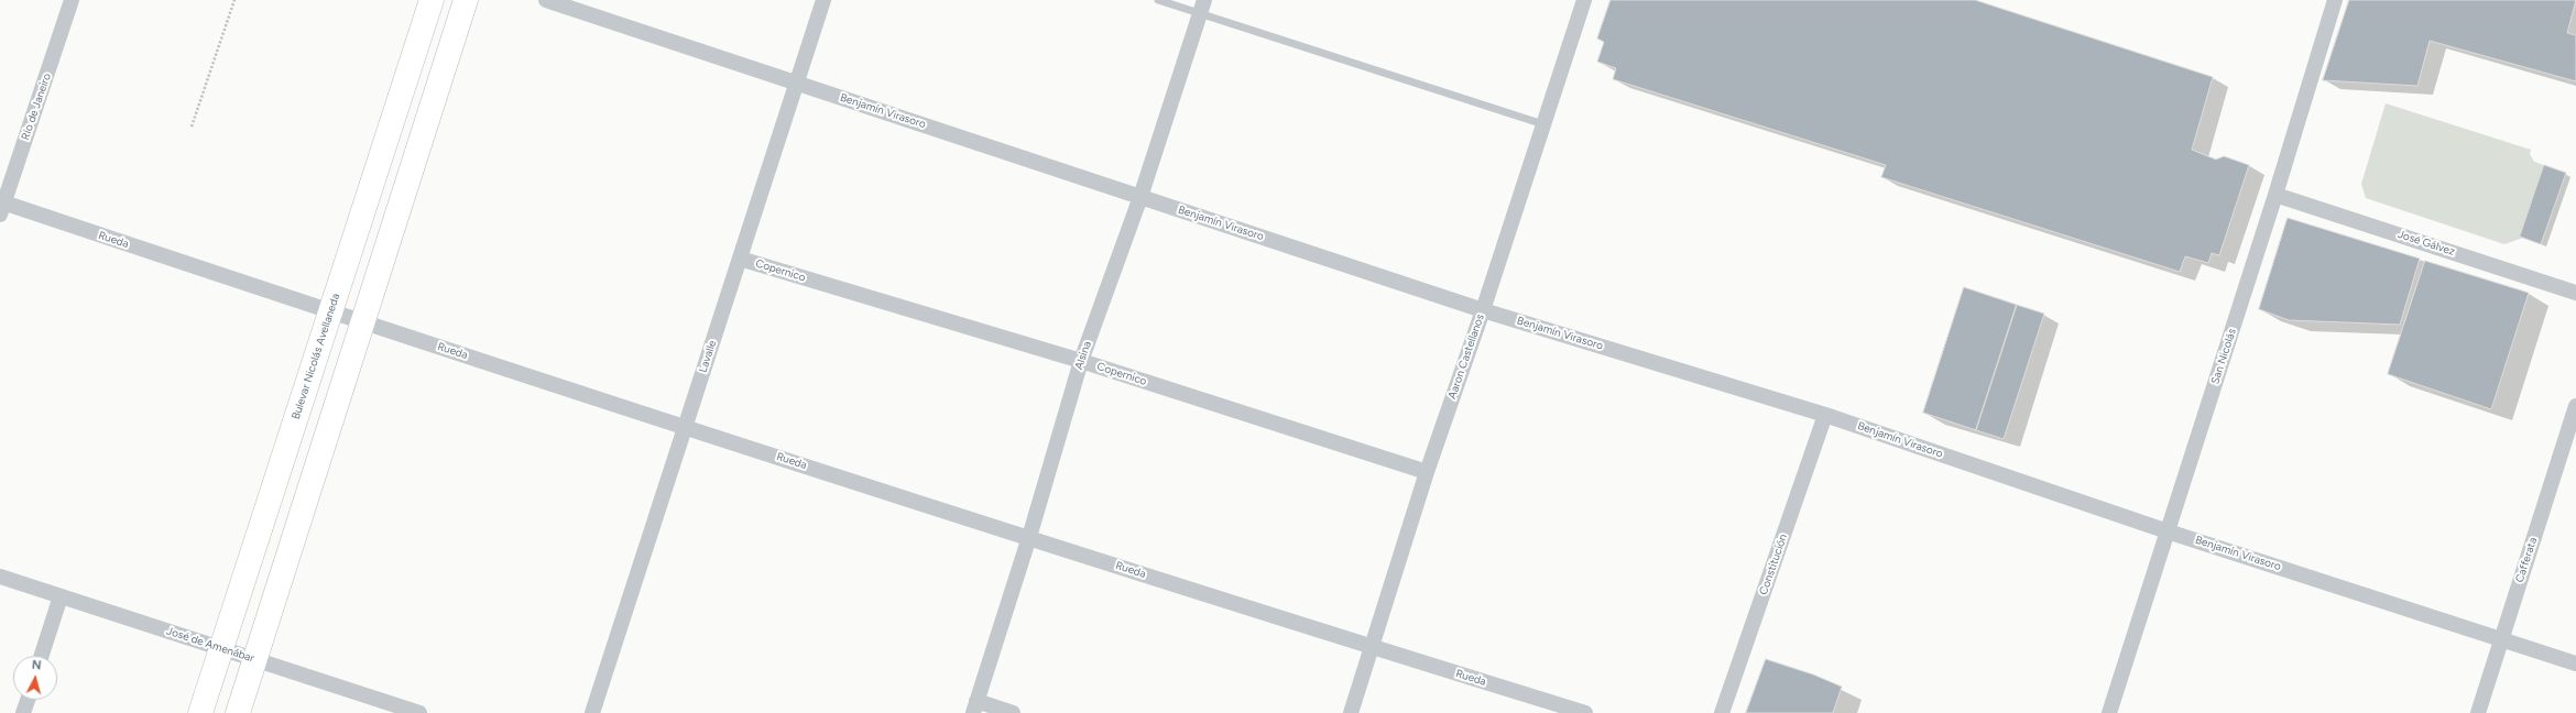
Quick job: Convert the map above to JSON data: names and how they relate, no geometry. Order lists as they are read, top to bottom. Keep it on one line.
{"streets":{"main road":["Bulevar Nicolás Avellaneda"],"street":["Río de Janeiro","Benjamín Virasoro","Rueda","José Gálvez","Copernico","Alsina","Lavalle","Aaron Castellanos","San Nicolás","Cafferata","Constitución","José de Amenábar"]},"crossings":[["Río de Janeiro","Rueda"],["Benjamín Virasoro","Alsina"],["Benjamín Virasoro","Lavalle"],["Benjamín Virasoro","Aaron Castellanos"],["Benjamín Virasoro","San Nicolás"],["Benjamín Virasoro","Cafferata"],["Benjamín Virasoro","Constitución"],["Rueda","Alsina"],["Rueda","Bulevar Nicolás Avellaneda"],["Rueda","Lavalle"],["Rueda","Aaron Castellanos"],["José Gálvez","San Nicolás"],["Copernico","Alsina"],["Copernico","Lavalle"],["Copernico","Aaron Castellanos"],["Bulevar Nicolás Avellaneda","José de Amenábar"]],"north":"top"}
